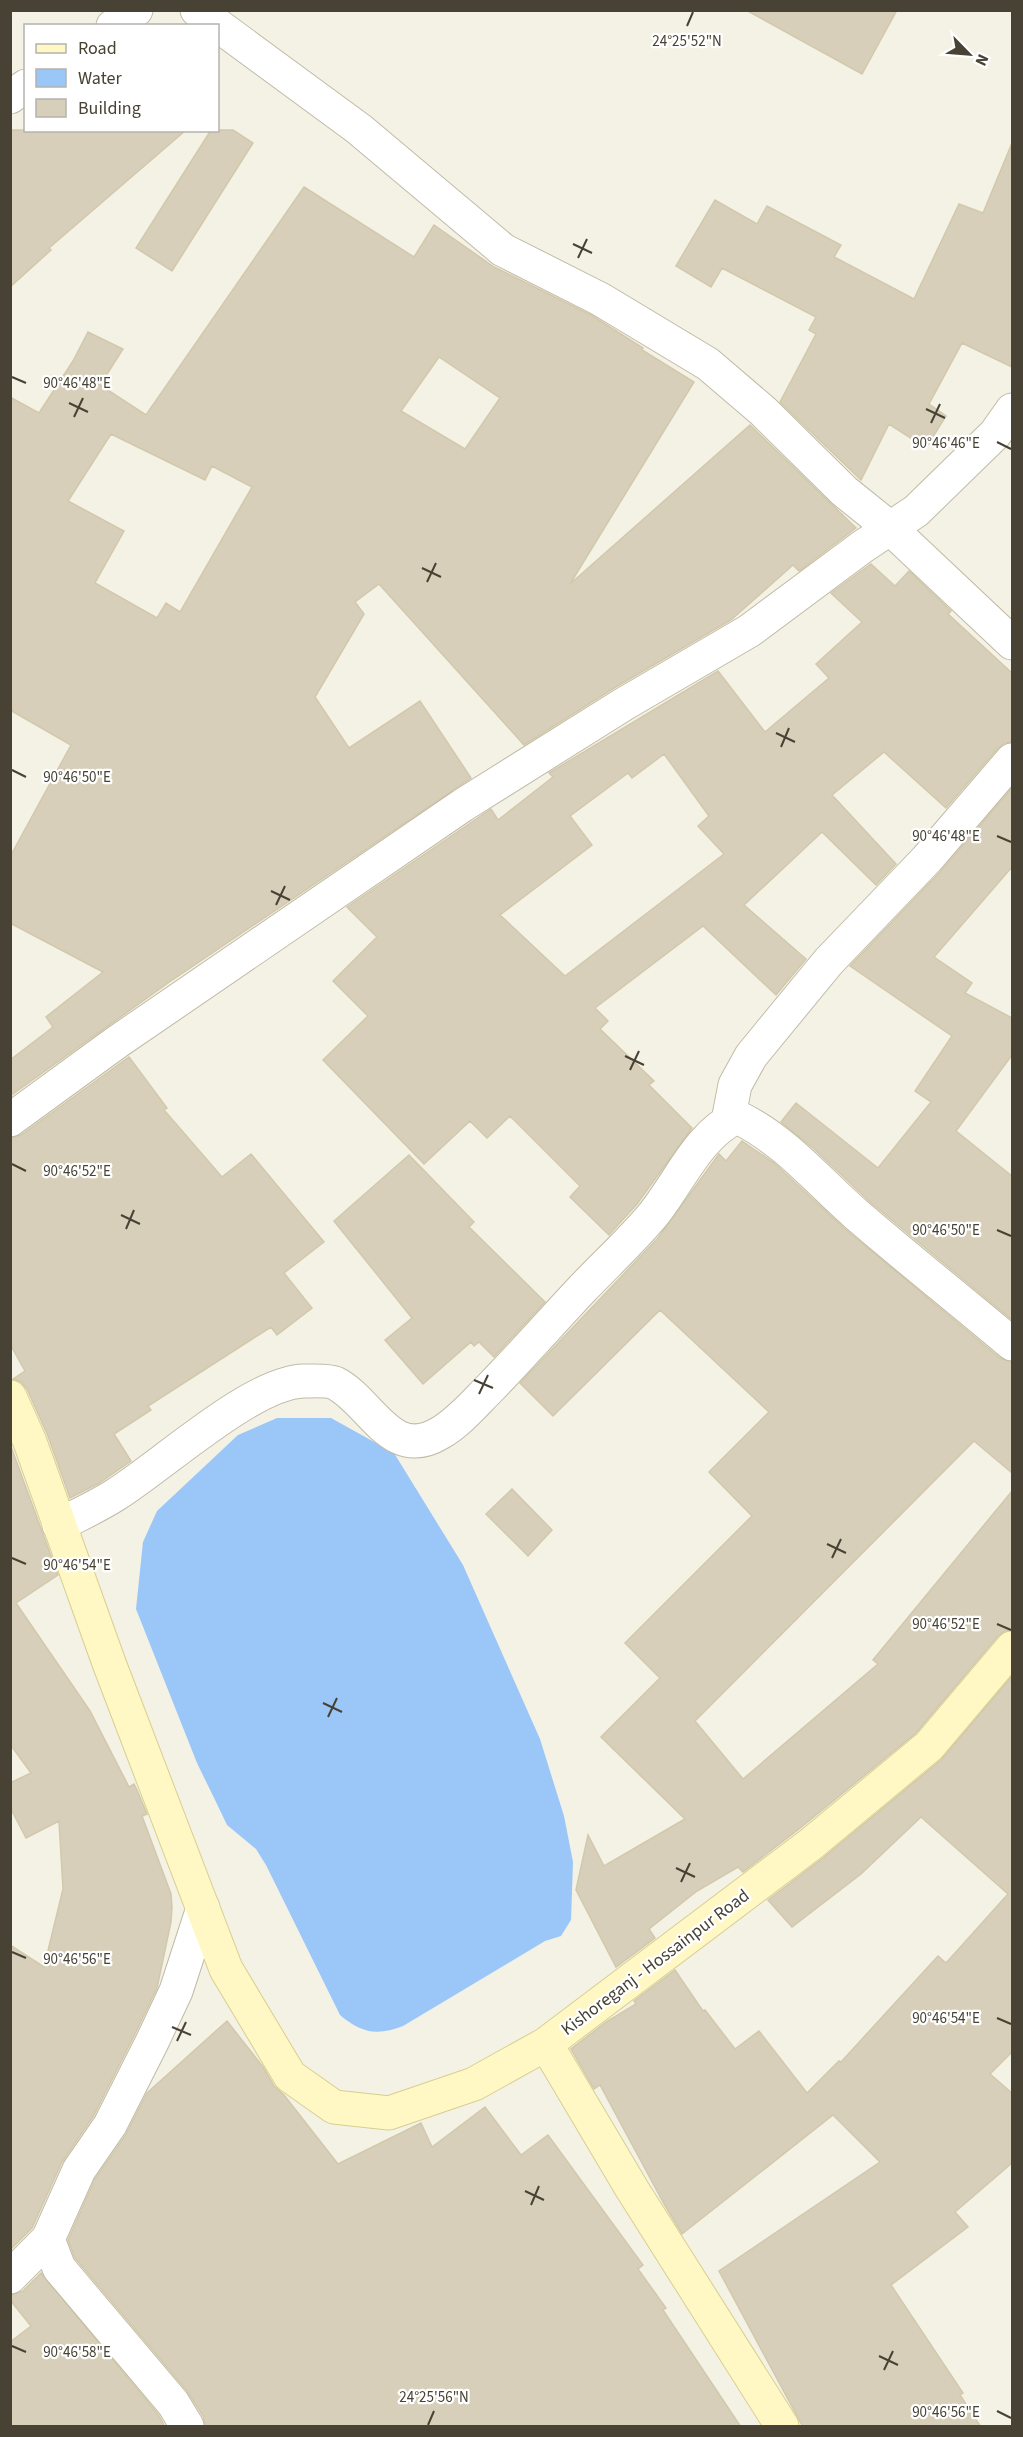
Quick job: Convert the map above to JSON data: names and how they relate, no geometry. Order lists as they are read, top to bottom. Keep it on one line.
{"streets":{"main road":["Kishoreganj - Hossainpur Road"]},"legend":["Road","Water","Building"],"north":"bottom right","coordinates":["24°25'52\"N","90°46'48\"E","90°46'46\"E","90°46'50\"E","90°46'52\"E","90°46'54\"E","90°46'56\"E","90°46'58\"E","24°25'56\"N"]}
